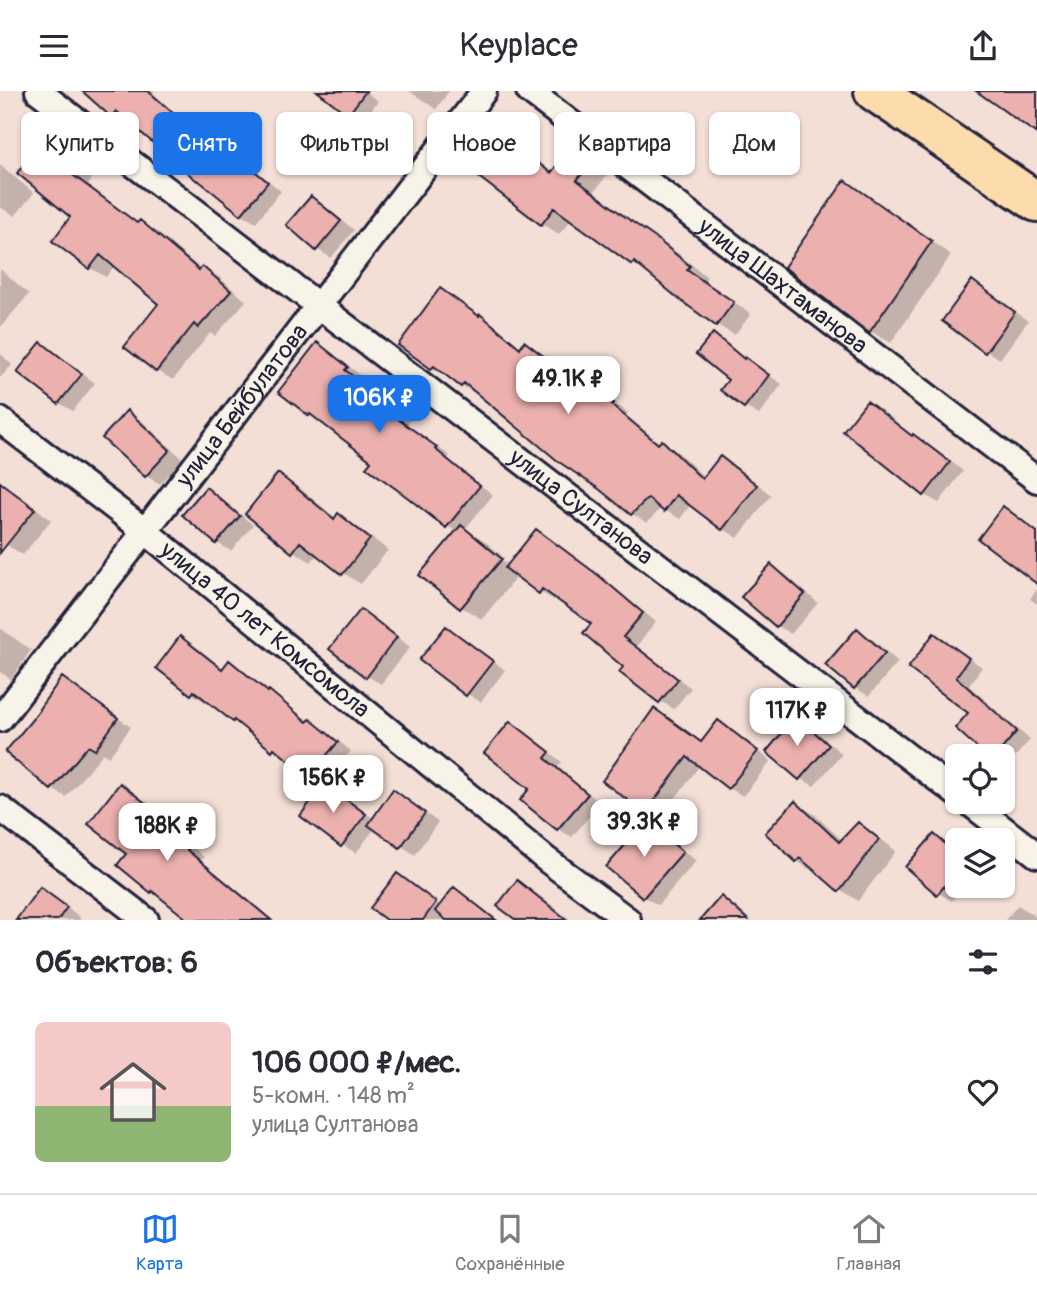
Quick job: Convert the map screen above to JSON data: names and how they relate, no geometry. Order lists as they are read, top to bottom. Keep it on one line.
{"streets":{"street":["улица Шахтаманова","улица Бейбулатова","улица Султанова","улица 40 лет Комсомола"]},"crossings":[["улица Бейбулатова","улица Султанова"],["улица Бейбулатова","улица 40 лет Комсомола"]],"page":{"header":"Keyplace","chip":["Купить","Снять","Фильтры","Новое","Квартира","Дом"],"price":["49.1K ₽","106K ₽","117K ₽","156K ₽","39.3K ₽","188K ₽"],"heading":"Объектов: 6","list":[{"name":"106 000 ₽/мес.","note":"5-комн. · 148 m² · улица Султанова"}],"tabs":["Карта","Сохранённые","Главная"]}}
